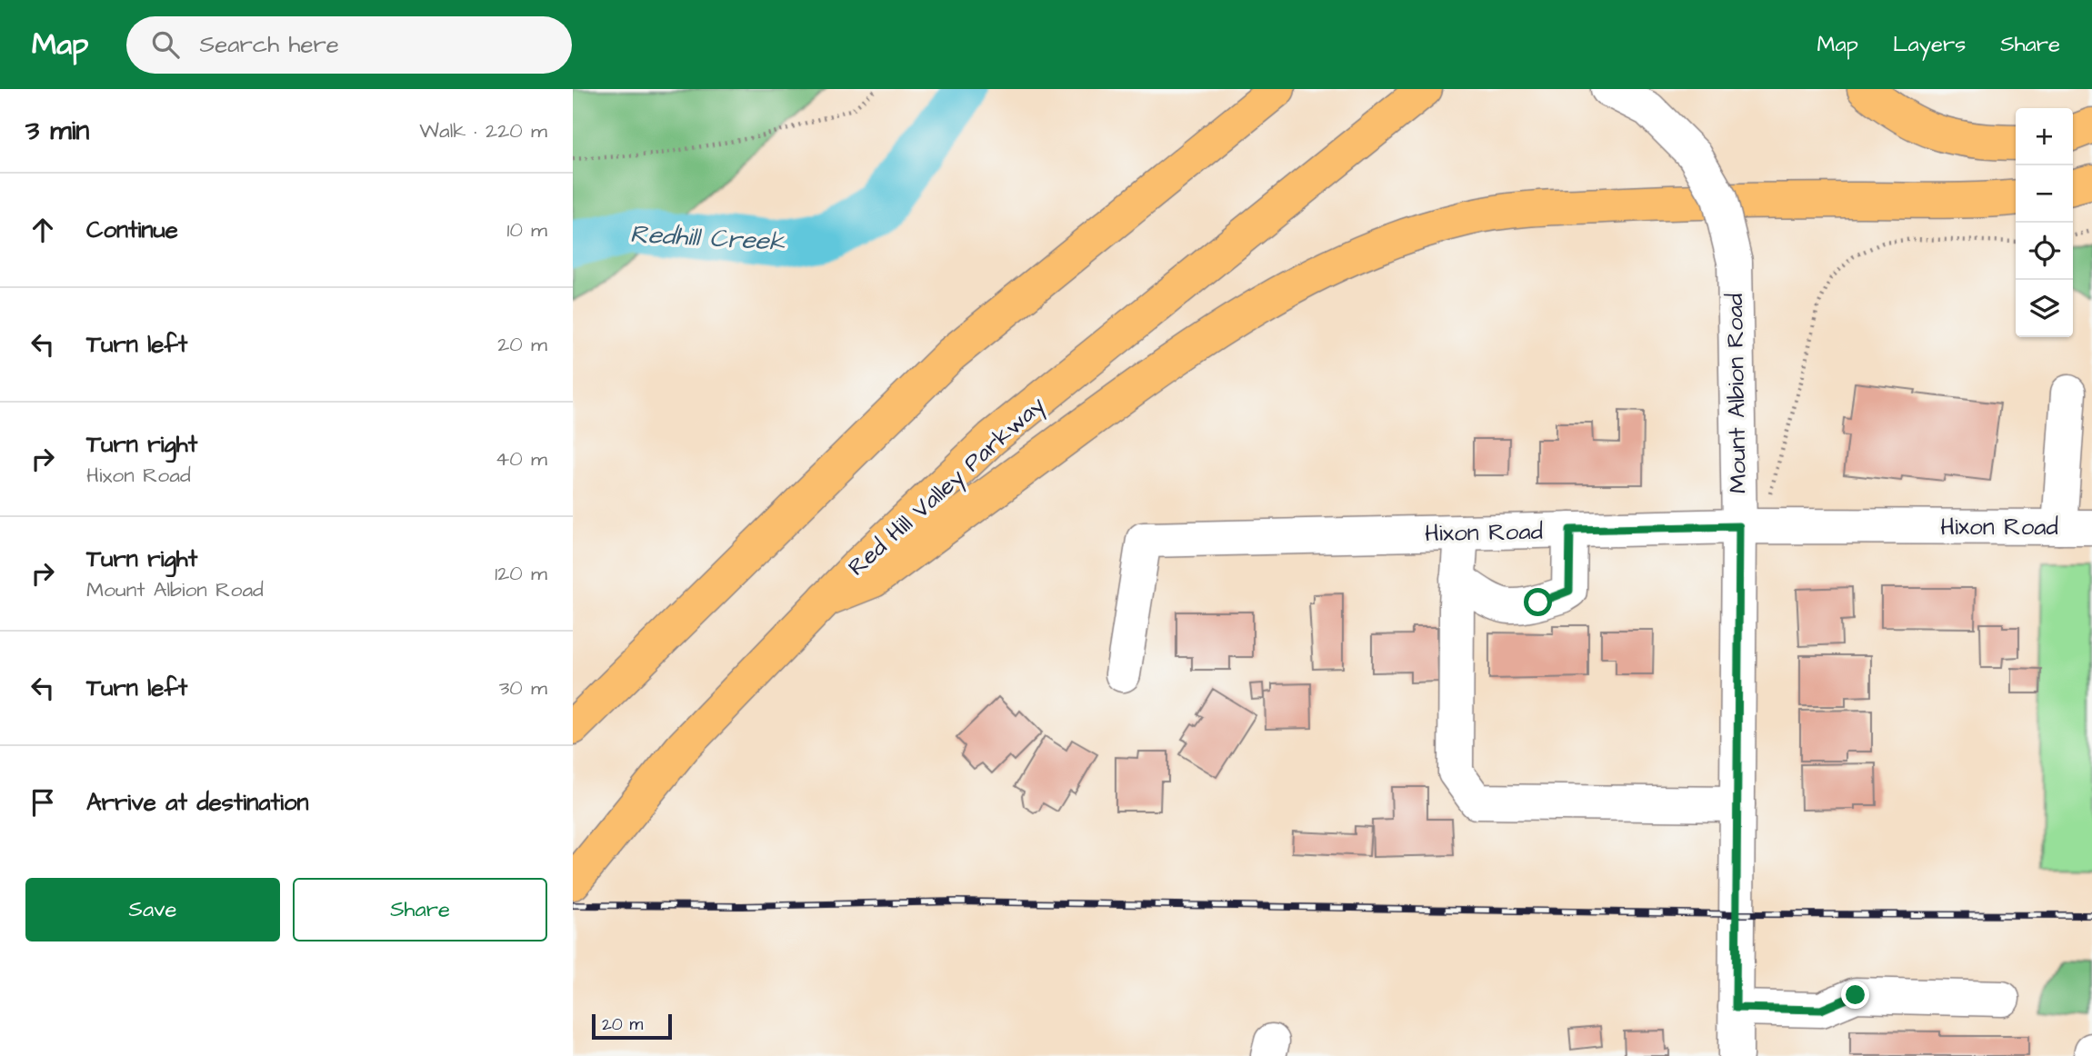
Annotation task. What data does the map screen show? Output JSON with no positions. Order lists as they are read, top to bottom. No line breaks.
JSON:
{"streets":{"highway":["Red Hill Valley Parkway"],"street":["Mount Albion Road","Hixon Road"]},"crossings":[["Mount Albion Road","Hixon Road"]],"water":["Redhill Creek"],"scale_bar":"20 m","page":{"header":"Map","search":"Search here","nav":["Map","Layers","Share"],"heading":["3 min","Walk · 220 m"],"map_buttons":["+","−"],"list":[["Continue","10 m"],["Turn left","20 m"],["Turn right","Hixon Road","40 m"],["Turn right","Mount Albion Road","120 m"],["Turn left","30 m"],"Arrive at destination"],"buttons":["Save","Share"],"scale":"20 m"}}
